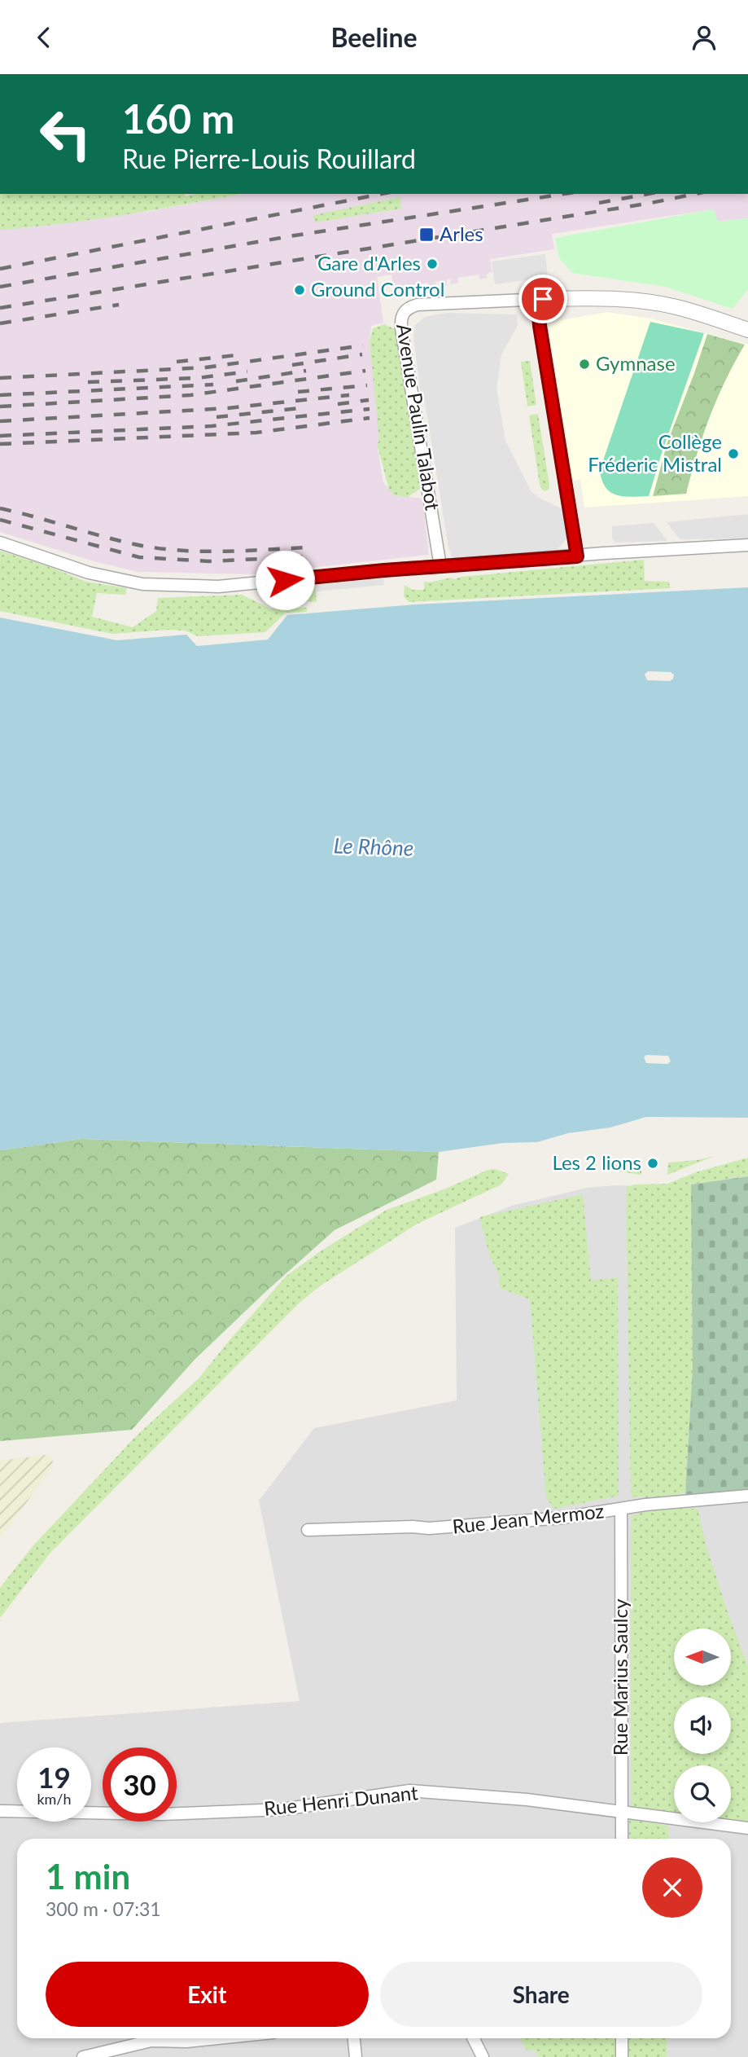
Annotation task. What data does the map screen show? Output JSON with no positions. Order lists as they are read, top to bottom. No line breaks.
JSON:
{"streets":{"street":["Avenue Paulin Talabot","Rue Jean Mermoz","Rue Marius Saulcy","Rue Henri Dunant"]},"crossings":[["Rue Jean Mermoz","Rue Marius Saulcy"],["Rue Marius Saulcy","Rue Henri Dunant"]],"water":["Le Rhône"],"places":{"transit":["Arles"],"other":["Gare d'Arles","Ground Control","Gymnase","Collège Fréderic Mistral","Les 2 lions"]},"north":"left","page":{"header":"Beeline","turn":["160 m","Rue Pierre-Louis Rouillard"],"speed":"19 km/h","limit":"30","heading":["1 min","300 m · 07:31"],"buttons":["Exit","Share"]}}
